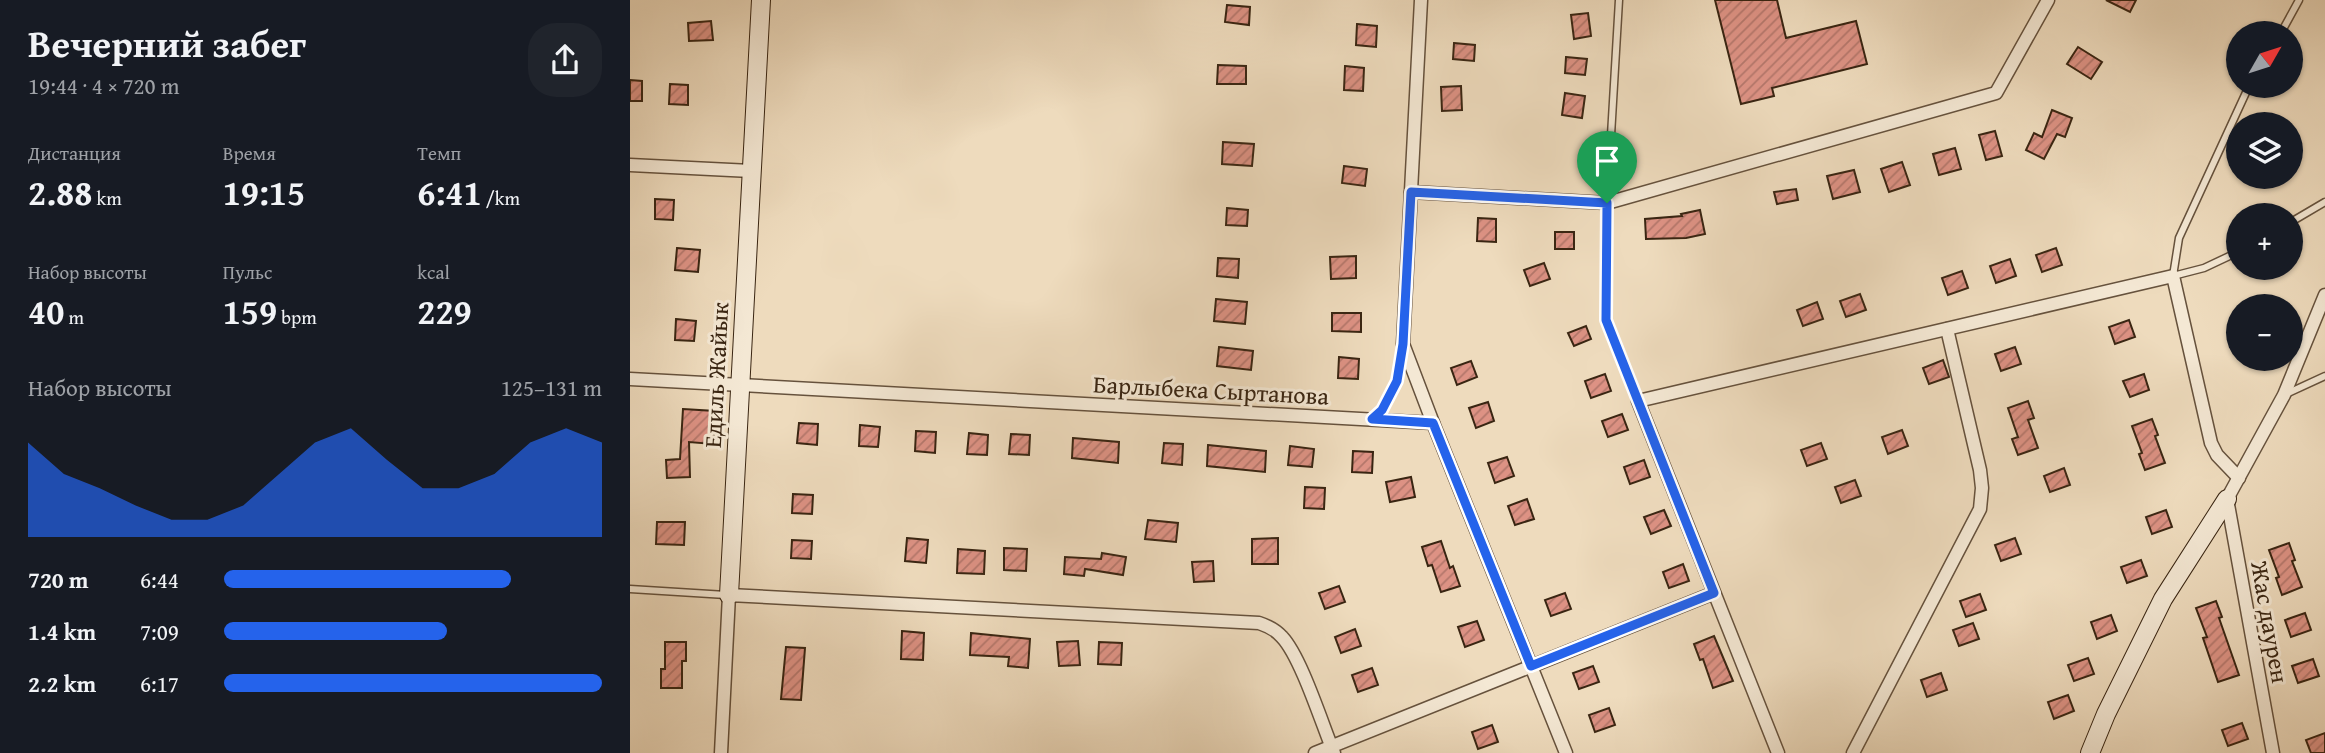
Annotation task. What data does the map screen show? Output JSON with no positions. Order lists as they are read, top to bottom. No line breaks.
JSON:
{"streets":{"street":["Едиль Жайык","Барлыбека Сыртанова","Жас даурен"]},"crossings":[["Едиль Жайык","Барлыбека Сыртанова"]],"north":"top right","page":{"heading":["Вечерний забег","19:44 · 4 × 720 m"],"map_buttons":["+","−"],"stats":[["Дистанция","2.88 km"],["Время","19:15"],["Темп","6:41 /km"],["Набор высоты","40 m"],["Пульс","159 bpm"],["kcal","229"]],"chart":["Набор высоты","125–131 m"],"list":[{"name":"720 m","note":"6:44"},{"name":"1.4 km","note":"7:09"},{"name":"2.2 km","note":"6:17"}]}}
